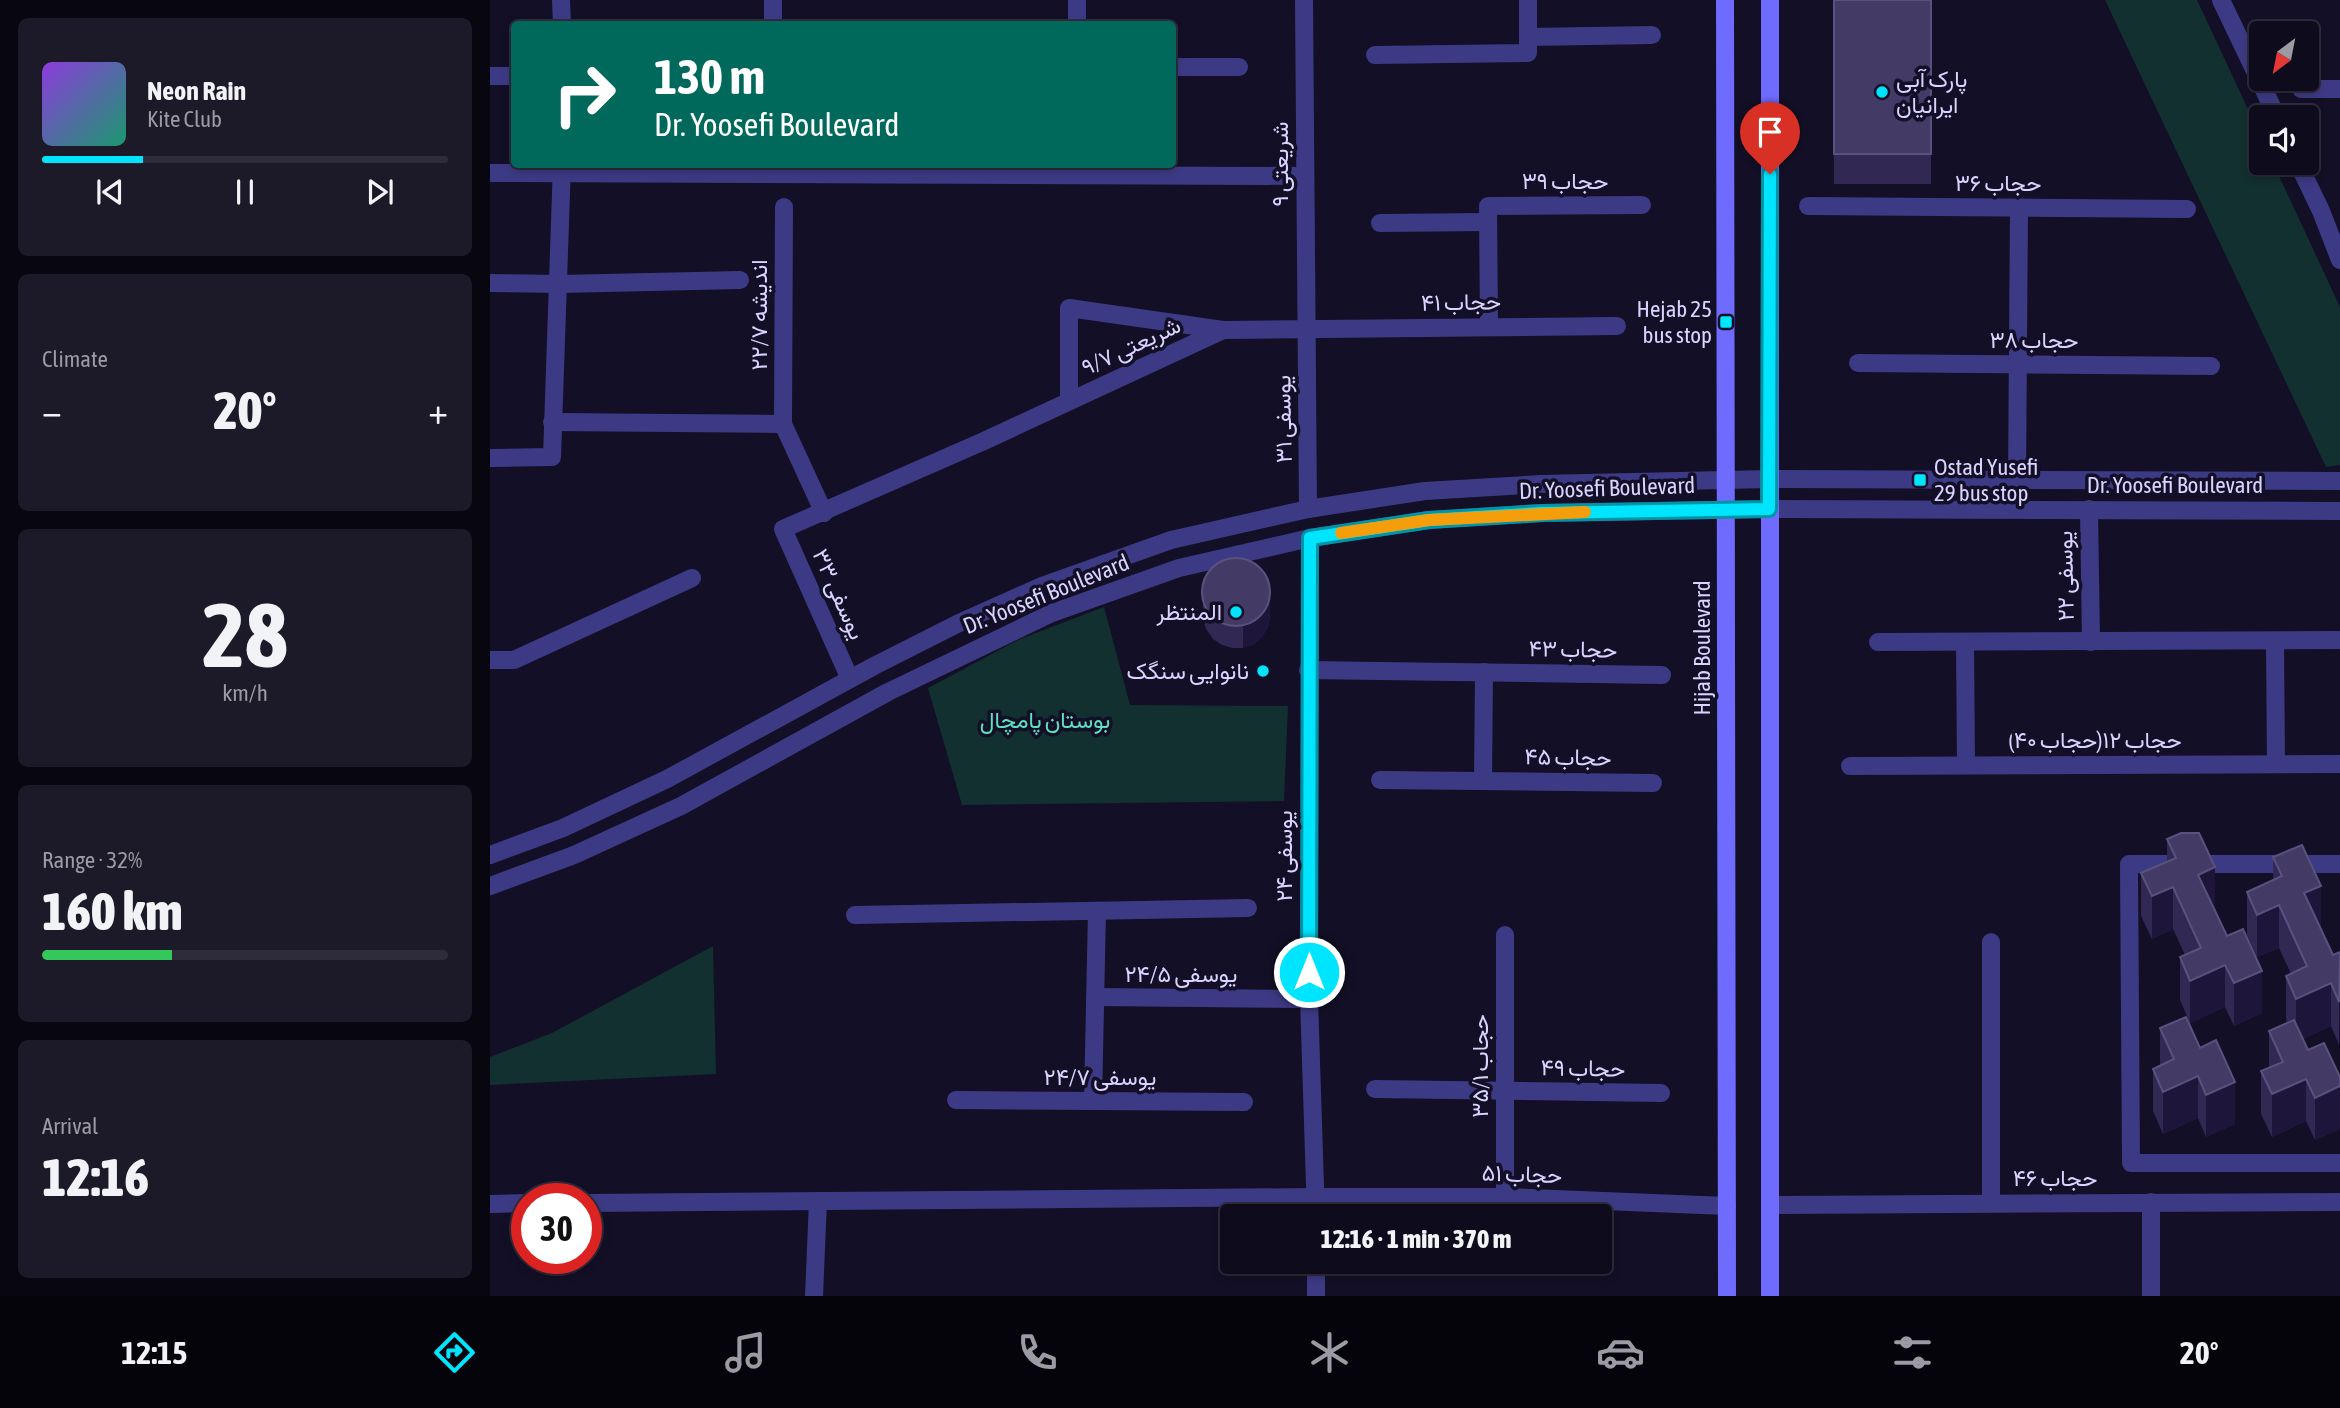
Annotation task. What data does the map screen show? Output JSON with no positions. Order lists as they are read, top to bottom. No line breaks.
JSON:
{"streets":{"main road":["Hijab Boulevard"],"street":["شریعتی ۹","حجاب ۳۹","حجاب ۳۶","حجاب ۴۱","اندیشه ۲۲/۷","حجاب ۳۸","شریعتی ۹/۷","یوسفی ۳۱","Dr. Yoosefi Boulevard","یوسفی ۲۲","یوسفی ۳۳","حجاب ۴۳","حجاب ۱۲(حجاب ۴۰)","حجاب ۴۵","یوسفی ۲۴","یوسفی ۲۴/۵","حجاب ۳۵/۱","حجاب ۴۹","یوسفی ۲۴/۷","حجاب ۵۱","حجاب ۴۶"]},"crossings":[["شریعتی ۹","حجاب ۴۱"],["شریعتی ۹","شریعتی ۹/۷"],["شریعتی ۹","یوسفی ۳۱"],["حجاب ۴۱","شریعتی ۹/۷"],["حجاب ۴۱","یوسفی ۳۱"],["شریعتی ۹/۷","یوسفی ۳۱"],["شریعتی ۹/۷","یوسفی ۳۳"],["یوسفی ۳۱","Dr. Yoosefi Boulevard"],["یوسفی ۳۱","یوسفی ۲۴"],["Dr. Yoosefi Boulevard","یوسفی ۲۲"],["Dr. Yoosefi Boulevard","یوسفی ۳۳"],["Dr. Yoosefi Boulevard","Hijab Boulevard"],["Dr. Yoosefi Boulevard","یوسفی ۲۴"],["Hijab Boulevard","حجاب ۵۱"],["حجاب ۴۳","یوسفی ۲۴"],["یوسفی ۲۴","یوسفی ۲۴/۵"],["یوسفی ۲۴","حجاب ۵۱"],["حجاب ۳۵/۱","حجاب ۴۹"],["حجاب ۳۵/۱","حجاب ۵۱"]],"parks":["بوستان پامچال"],"places":{"other":["پارک آبی ایرانیان","المنتظر","نانوایی سنگک"],"transit":["Hejab 25 bus stop","Ostad Yusefi 29 bus stop"]},"north":"bottom left","page":{"turn":["130 m","Dr. Yoosefi Boulevard"],"song":["Neon Rain","Kite Club"],"tile":["Climate",["28","km/h"],["Range · 32%","160 km"],["Arrival","12:16"]],"heat":["−","20°","+"],"limit":"30","trip":"12:16 · 1 min · 370 m","tabs":["12:15","20°"]}}
